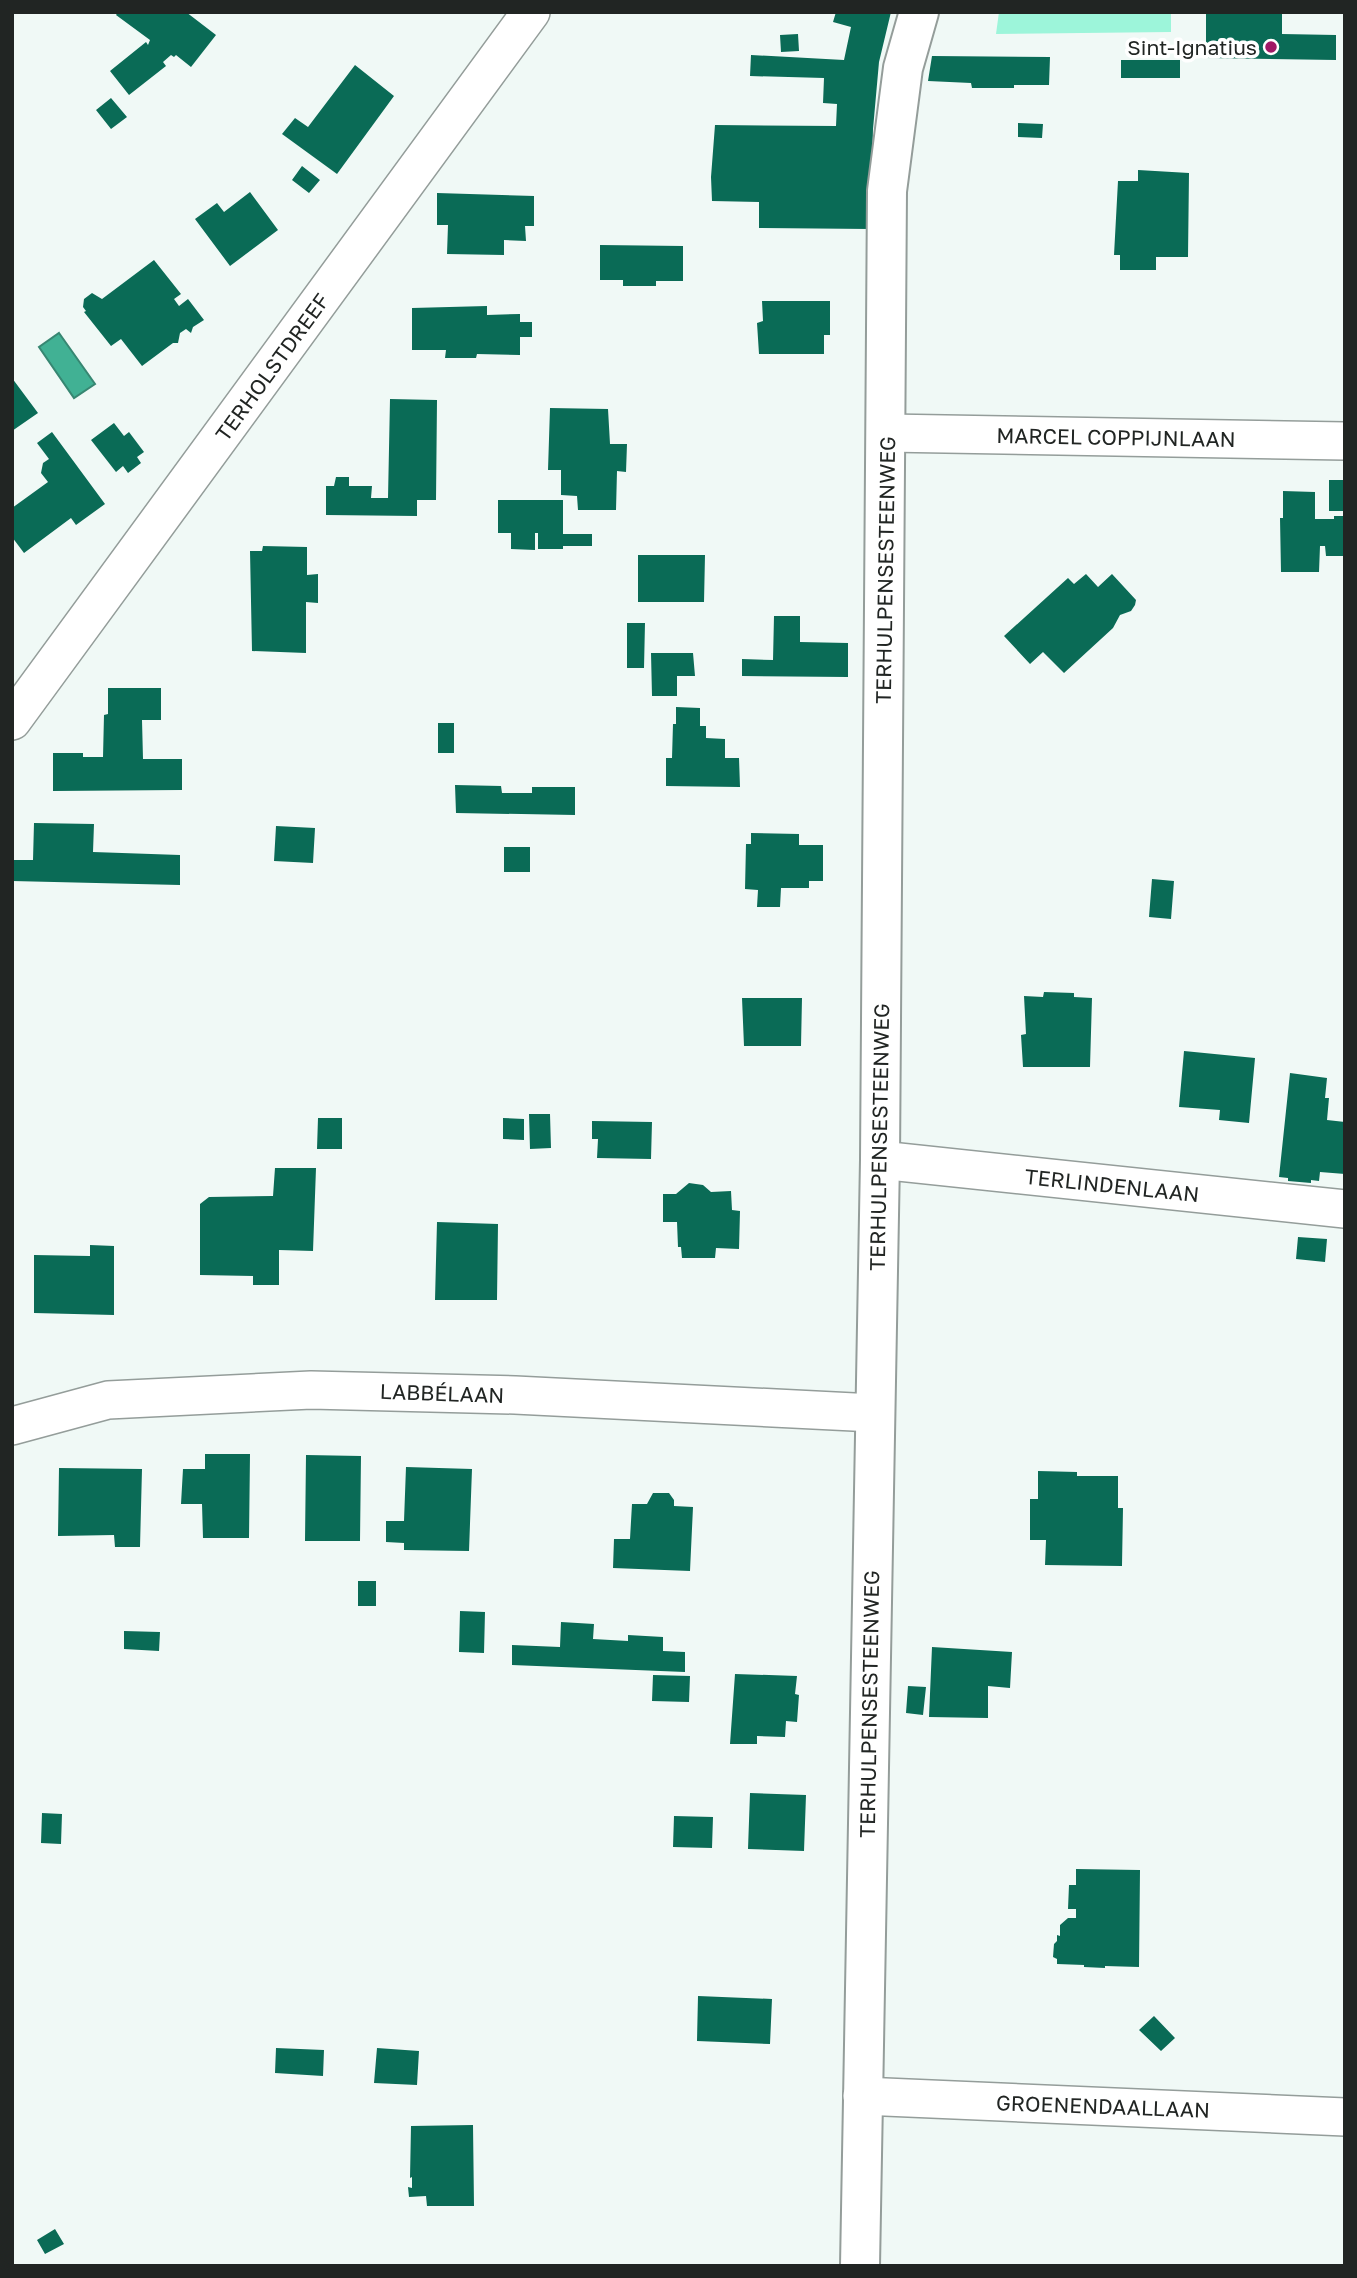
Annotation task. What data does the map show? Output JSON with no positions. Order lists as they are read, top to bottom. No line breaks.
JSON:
{"streets":{"main road":["TERHULPENSESTEENWEG"],"street":["TERHOLSTDREEF","MARCEL COPPIJNLAAN","TERLINDENLAAN","LABBÉLAAN","GROENENDAALLAAN"]},"crossings":[["MARCEL COPPIJNLAAN","TERHULPENSESTEENWEG"],["TERHULPENSESTEENWEG","TERLINDENLAAN"],["TERHULPENSESTEENWEG","LABBÉLAAN"],["TERHULPENSESTEENWEG","GROENENDAALLAAN"]],"places":["Sint-Ignatius"]}
